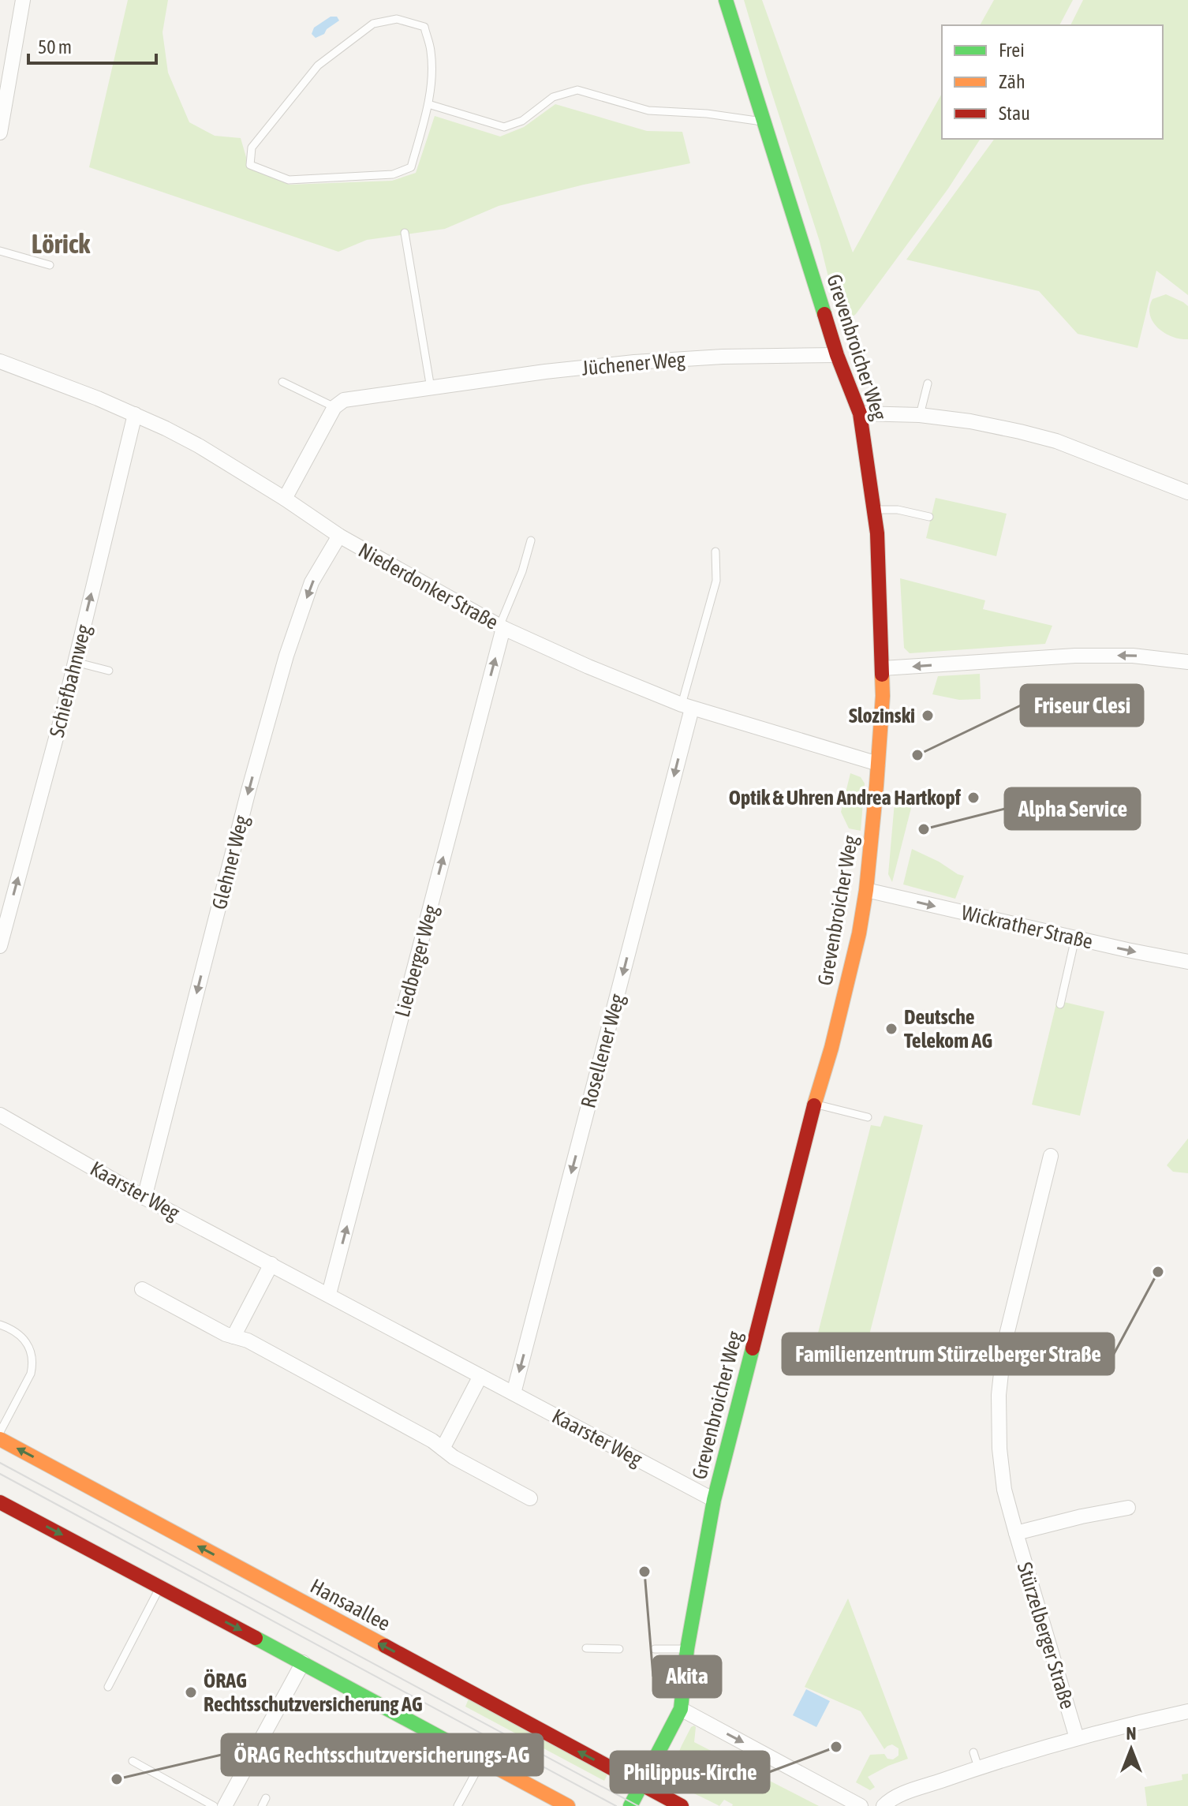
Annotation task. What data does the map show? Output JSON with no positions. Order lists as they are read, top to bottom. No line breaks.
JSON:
{"streets":{"street":["Grevenbroicher Weg","Jüchener Weg","Niederdonker Straße","Schiefbahnweg","Glehner Weg","Wickrather Straße","Liedberger Weg","Rosellener Weg","Kaarster Weg","Hansaallee","Stürzelberger Straße"]},"crossings":[["Grevenbroicher Weg","Jüchener Weg"],["Grevenbroicher Weg","Niederdonker Straße"],["Grevenbroicher Weg","Wickrather Straße"],["Grevenbroicher Weg","Kaarster Weg"],["Grevenbroicher Weg","Hansaallee"],["Niederdonker Straße","Schiefbahnweg"],["Niederdonker Straße","Glehner Weg"],["Niederdonker Straße","Liedberger Weg"],["Niederdonker Straße","Rosellener Weg"],["Glehner Weg","Kaarster Weg"],["Liedberger Weg","Kaarster Weg"],["Rosellener Weg","Kaarster Weg"]],"one_way":["Schiefbahnweg","Glehner Weg","Wickrather Straße","Liedberger Weg","Rosellener Weg"],"districts":["Lörick"],"places":["Slozinski","Friseur Clesi","Optik & Uhren Andrea Hartkopf","Alpha Service","Deutsche Telekom AG","Familienzentrum Stürzelberger Straße","Akita","ÖRAG Rechtsschutzversicherung AG","Philippus-Kirche","ÖRAG Rechtsschutzversicherungs-AG"],"legend":["Frei","Zäh","Stau"],"scale_bar":"50 m","north":"top"}
